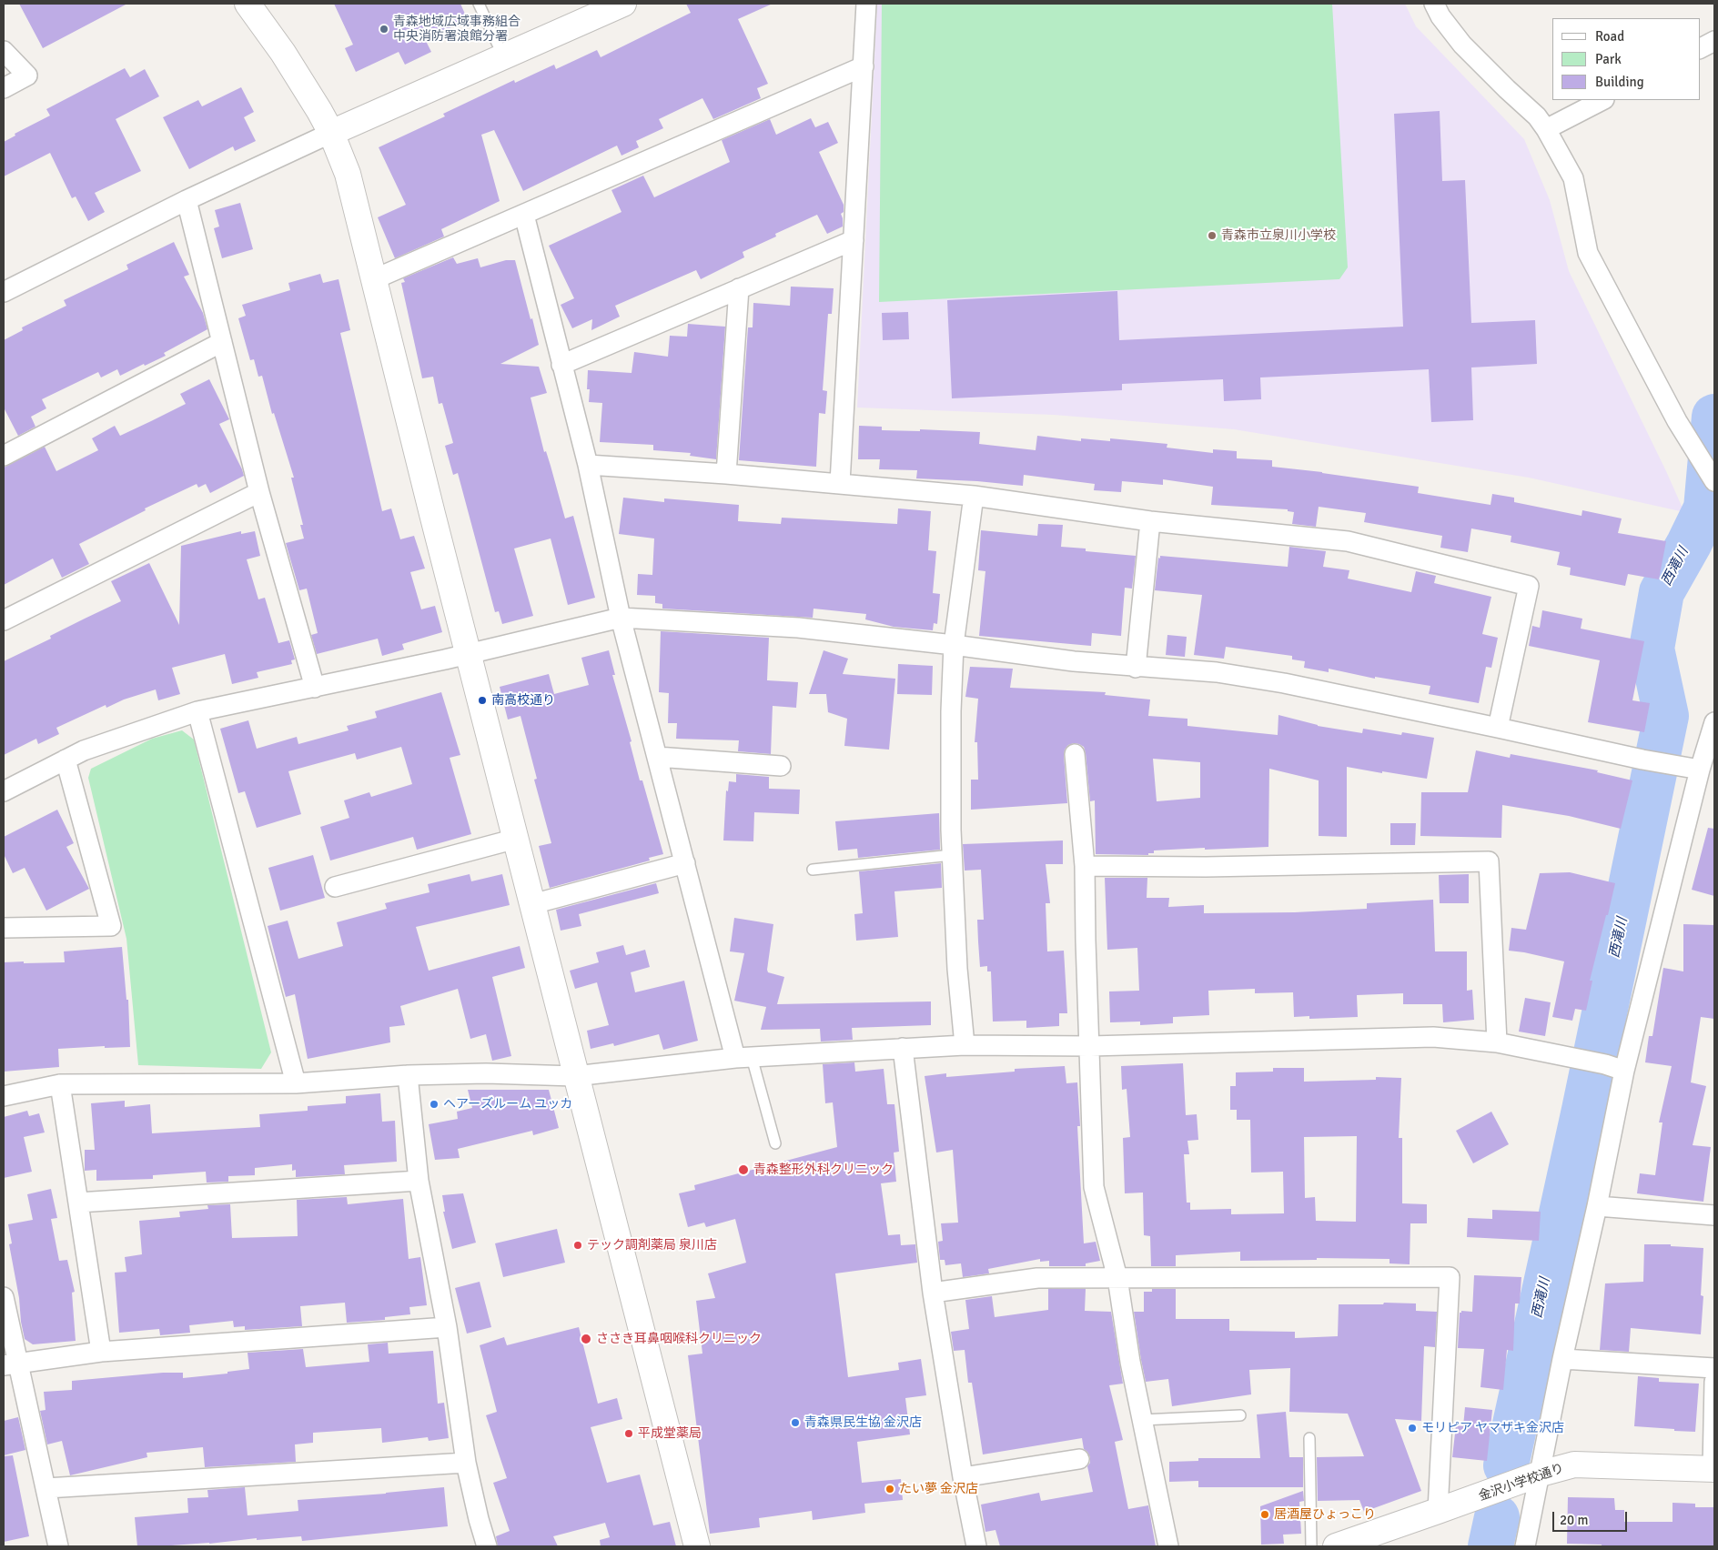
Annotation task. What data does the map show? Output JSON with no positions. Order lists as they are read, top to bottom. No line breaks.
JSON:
{"streets":{"street":["金沢小学校通り"]},"water":["西滝川"],"places":["青森地域広域事務組合 中央消防署浪館分署","青森市立泉川小学校","南高校通り","ヘアーズルーム ユッカ","青森整形外科クリニック","テック調剤薬局 泉川店","ささき耳鼻咽喉科クリニック","青森県民生協 金沢店","モリピア ヤマザキ金沢店","平成堂薬局","たい夢 金沢店","居酒屋ひょっこり"],"legend":["Road","Park","Building"],"scale_bar":"20 m"}
